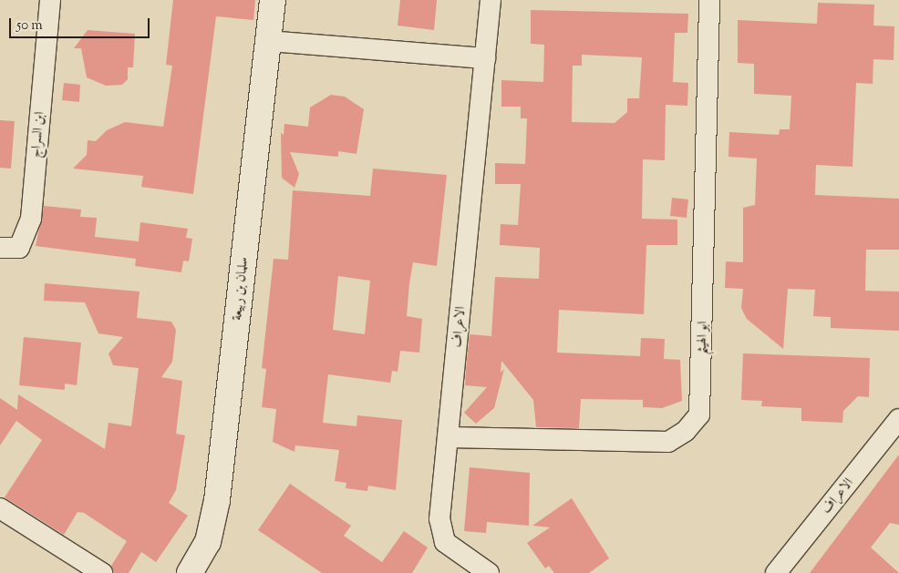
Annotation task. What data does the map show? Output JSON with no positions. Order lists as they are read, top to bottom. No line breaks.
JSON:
{"streets":{"street":["ابن السراج","سلمان بن ربيعة","الاعراف","ابو الهيثم"]},"crossings":[["الاعراف","ابو الهيثم"]],"scale_bar":"50 m"}
